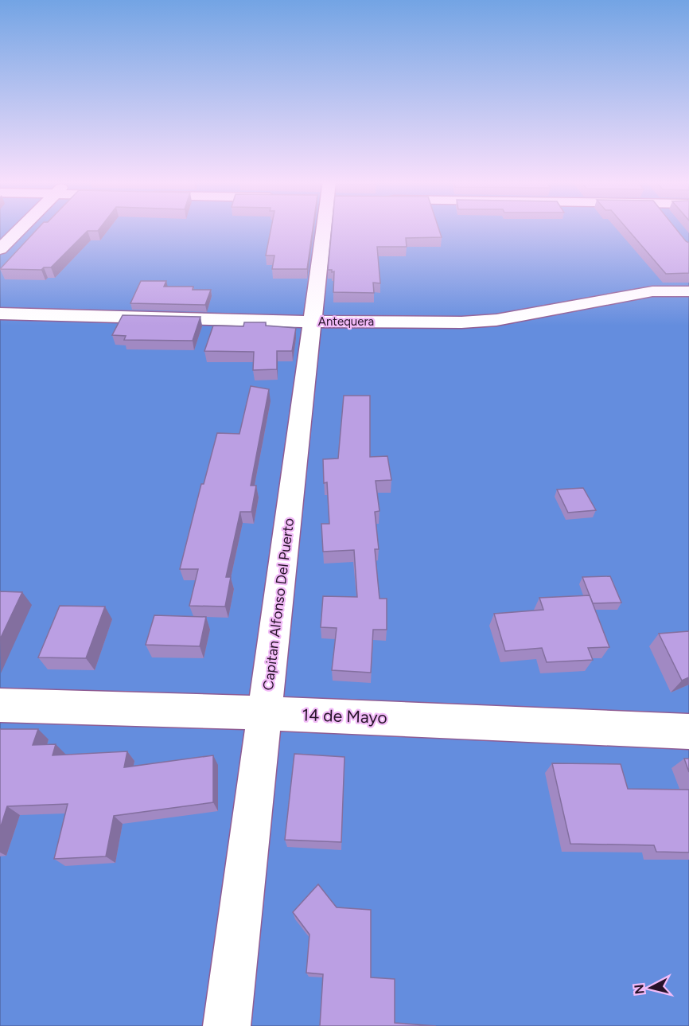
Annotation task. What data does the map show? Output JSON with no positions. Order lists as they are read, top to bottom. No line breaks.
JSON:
{"streets":{"street":["Antequera","Capitan Alfonso Del Puerto","14 de Mayo"]},"crossings":[["Antequera","Capitan Alfonso Del Puerto"],["Capitan Alfonso Del Puerto","14 de Mayo"]],"north":"left"}
